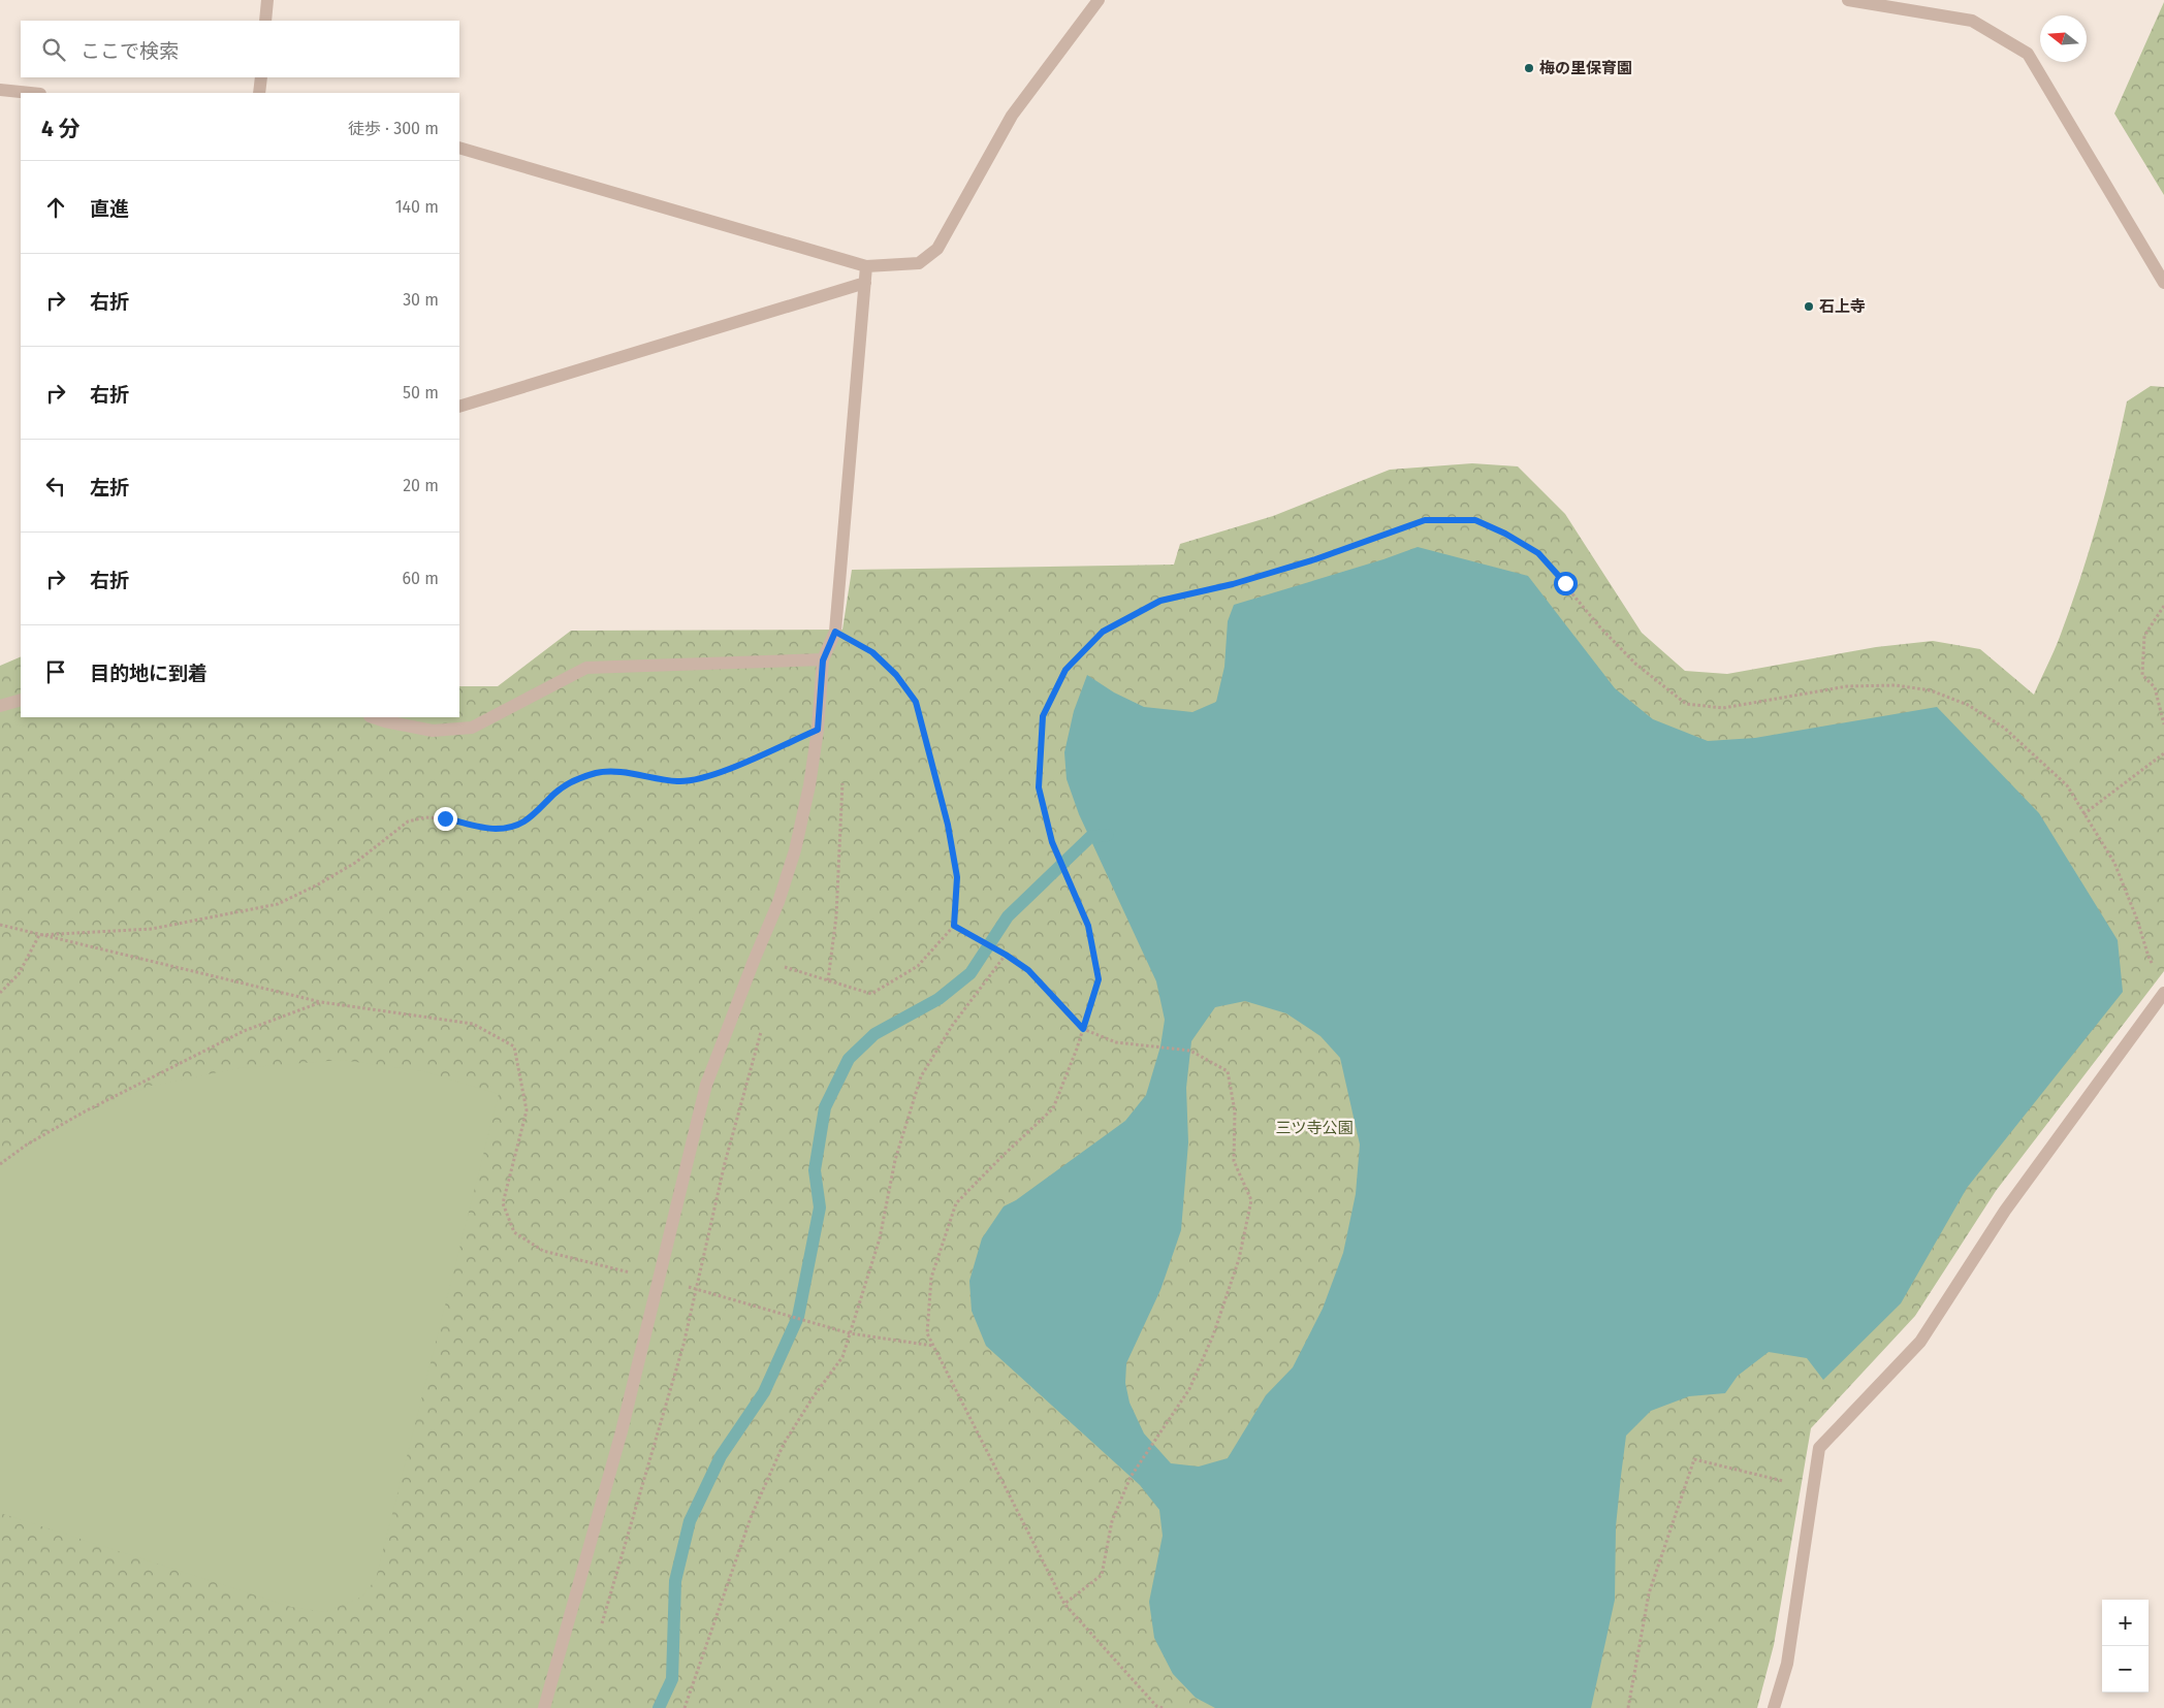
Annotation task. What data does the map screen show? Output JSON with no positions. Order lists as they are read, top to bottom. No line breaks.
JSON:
{"parks":["三ツ寺公園"],"places":["梅の里保育園","石上寺"],"north":"left","page":{"search":"ここで検索","heading":["4 分","徒歩 · 300 m"],"list":[["直進","140 m"],["右折","30 m"],["右折","50 m"],["左折","20 m"],["右折","60 m"],"目的地に到着"],"map_buttons":["+","−"]}}
